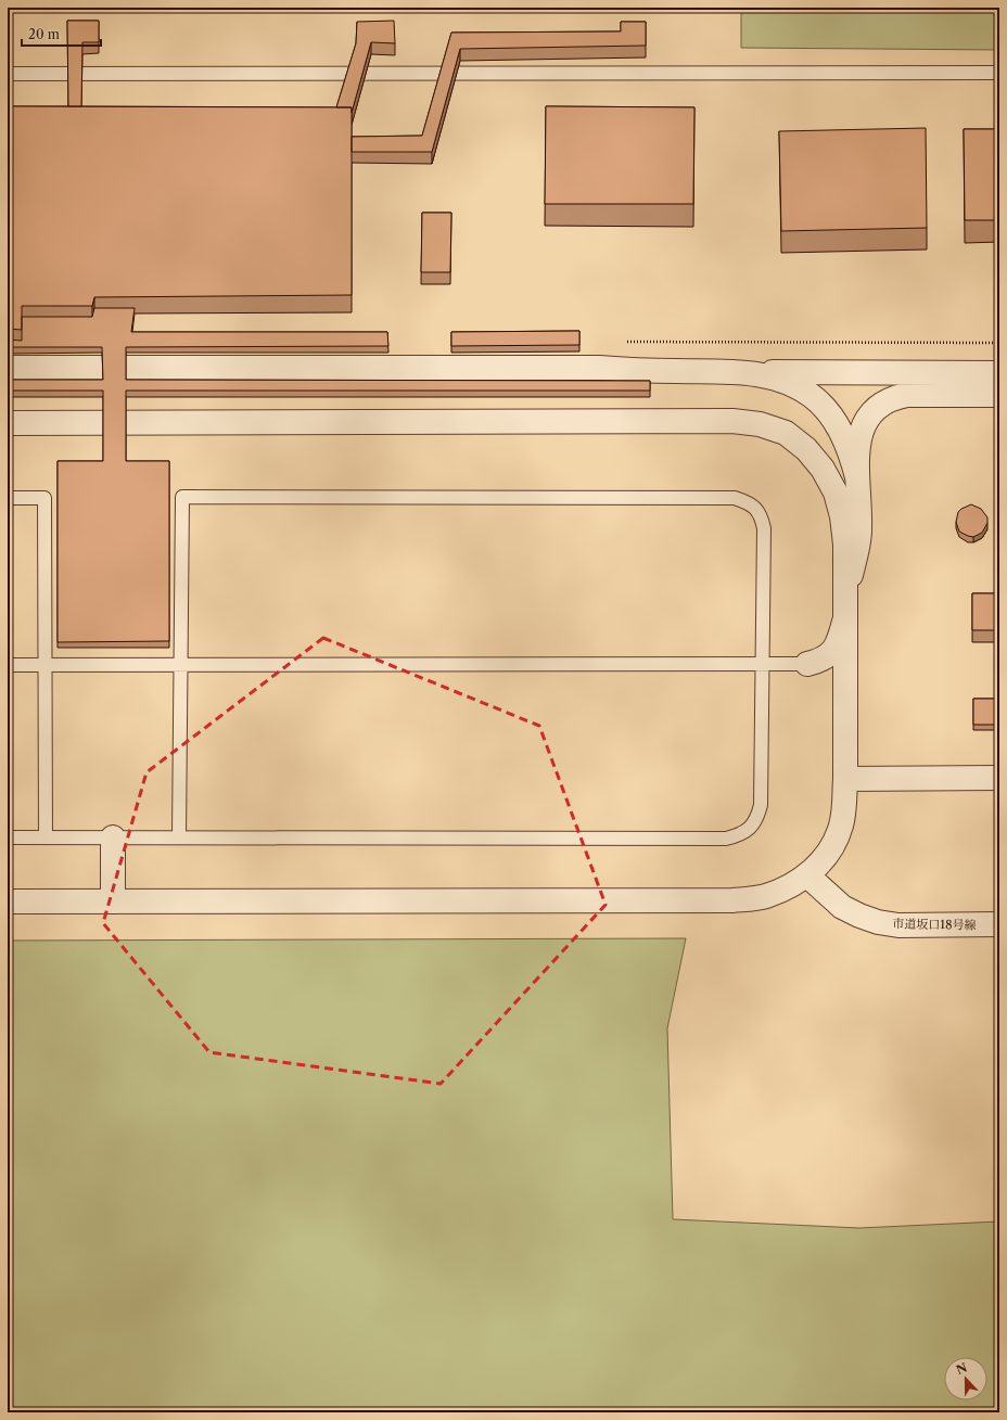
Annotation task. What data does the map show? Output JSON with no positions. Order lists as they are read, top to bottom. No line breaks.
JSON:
{"streets":{"street":["市道坂口18号線"]},"scale_bar":"20 m","north":"top"}
